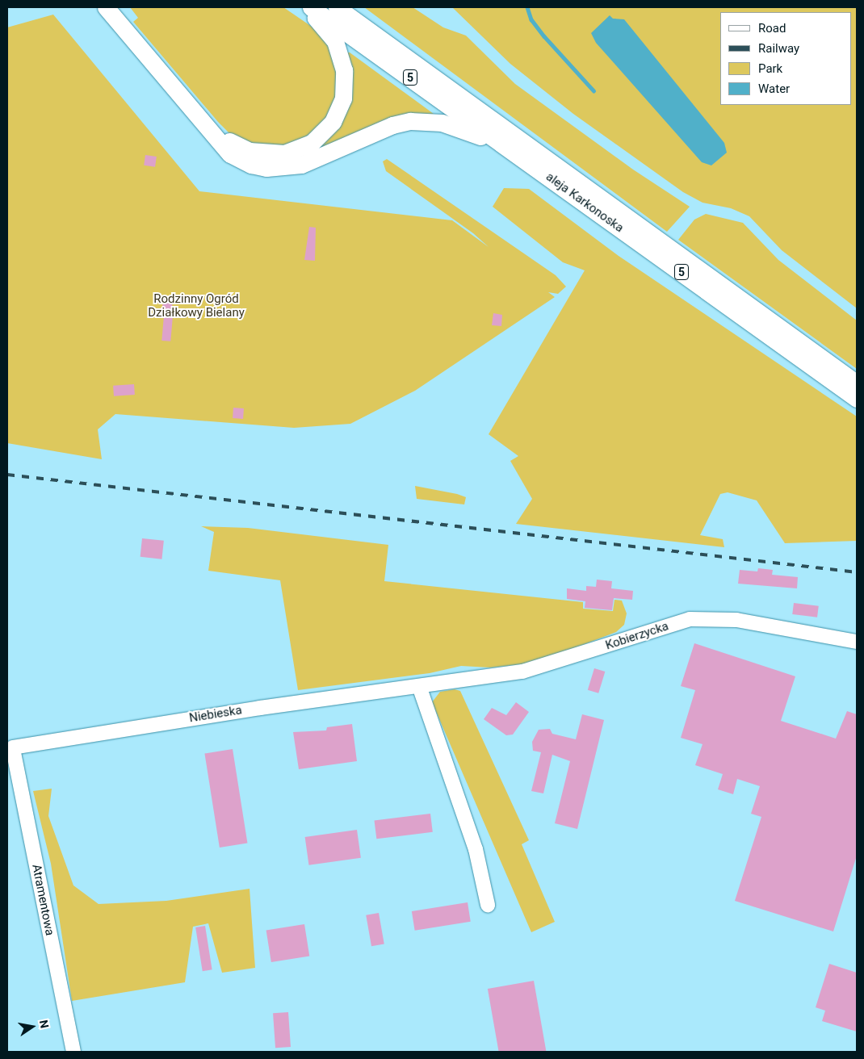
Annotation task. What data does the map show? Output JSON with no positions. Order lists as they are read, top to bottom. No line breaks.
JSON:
{"streets":{"main road":["5","aleja Karkonoska"],"street":["Kobierzycka","Niebieska","Atramentowa"]},"crossings":[["Kobierzycka","Niebieska"],["Niebieska","Atramentowa"]],"parks":["Rodzinny Ogród Działkowy Bielany"],"legend":["Road","Railway","Park","Water"],"north":"right"}
